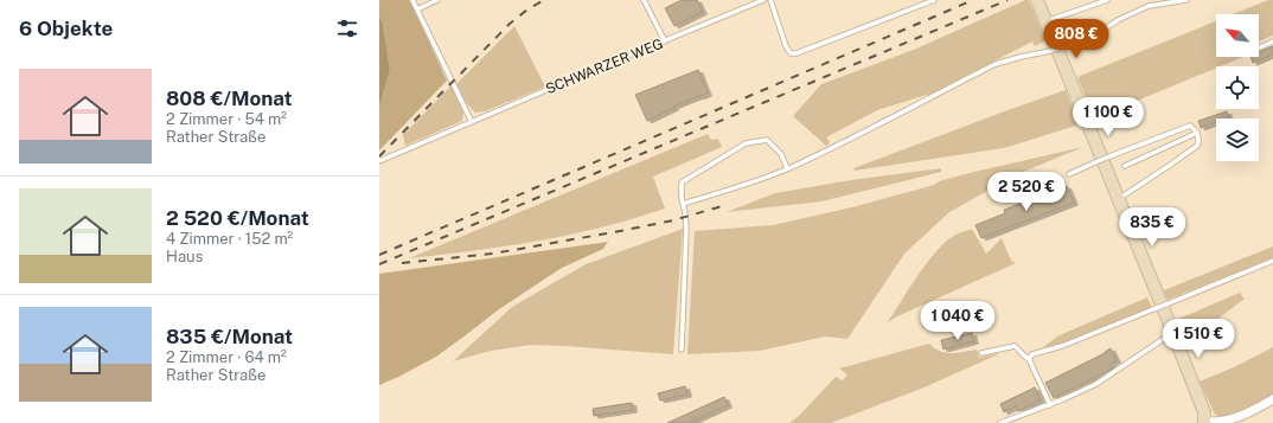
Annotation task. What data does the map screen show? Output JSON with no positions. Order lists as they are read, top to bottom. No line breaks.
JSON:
{"streets":{"lane":["SCHWARZER WEG"]},"north":"top left","page":{"heading":"6 Objekte","price":["808 €","1 100 €","2 520 €","835 €","1 040 €","1 510 €"],"list":[{"name":"808 €/Monat","note":"2 Zimmer · 54 m² · Rather Straße"},{"name":"2 520 €/Monat","note":"4 Zimmer · 152 m² · Haus"},{"name":"835 €/Monat","note":"2 Zimmer · 64 m² · Rather Straße"}]}}
